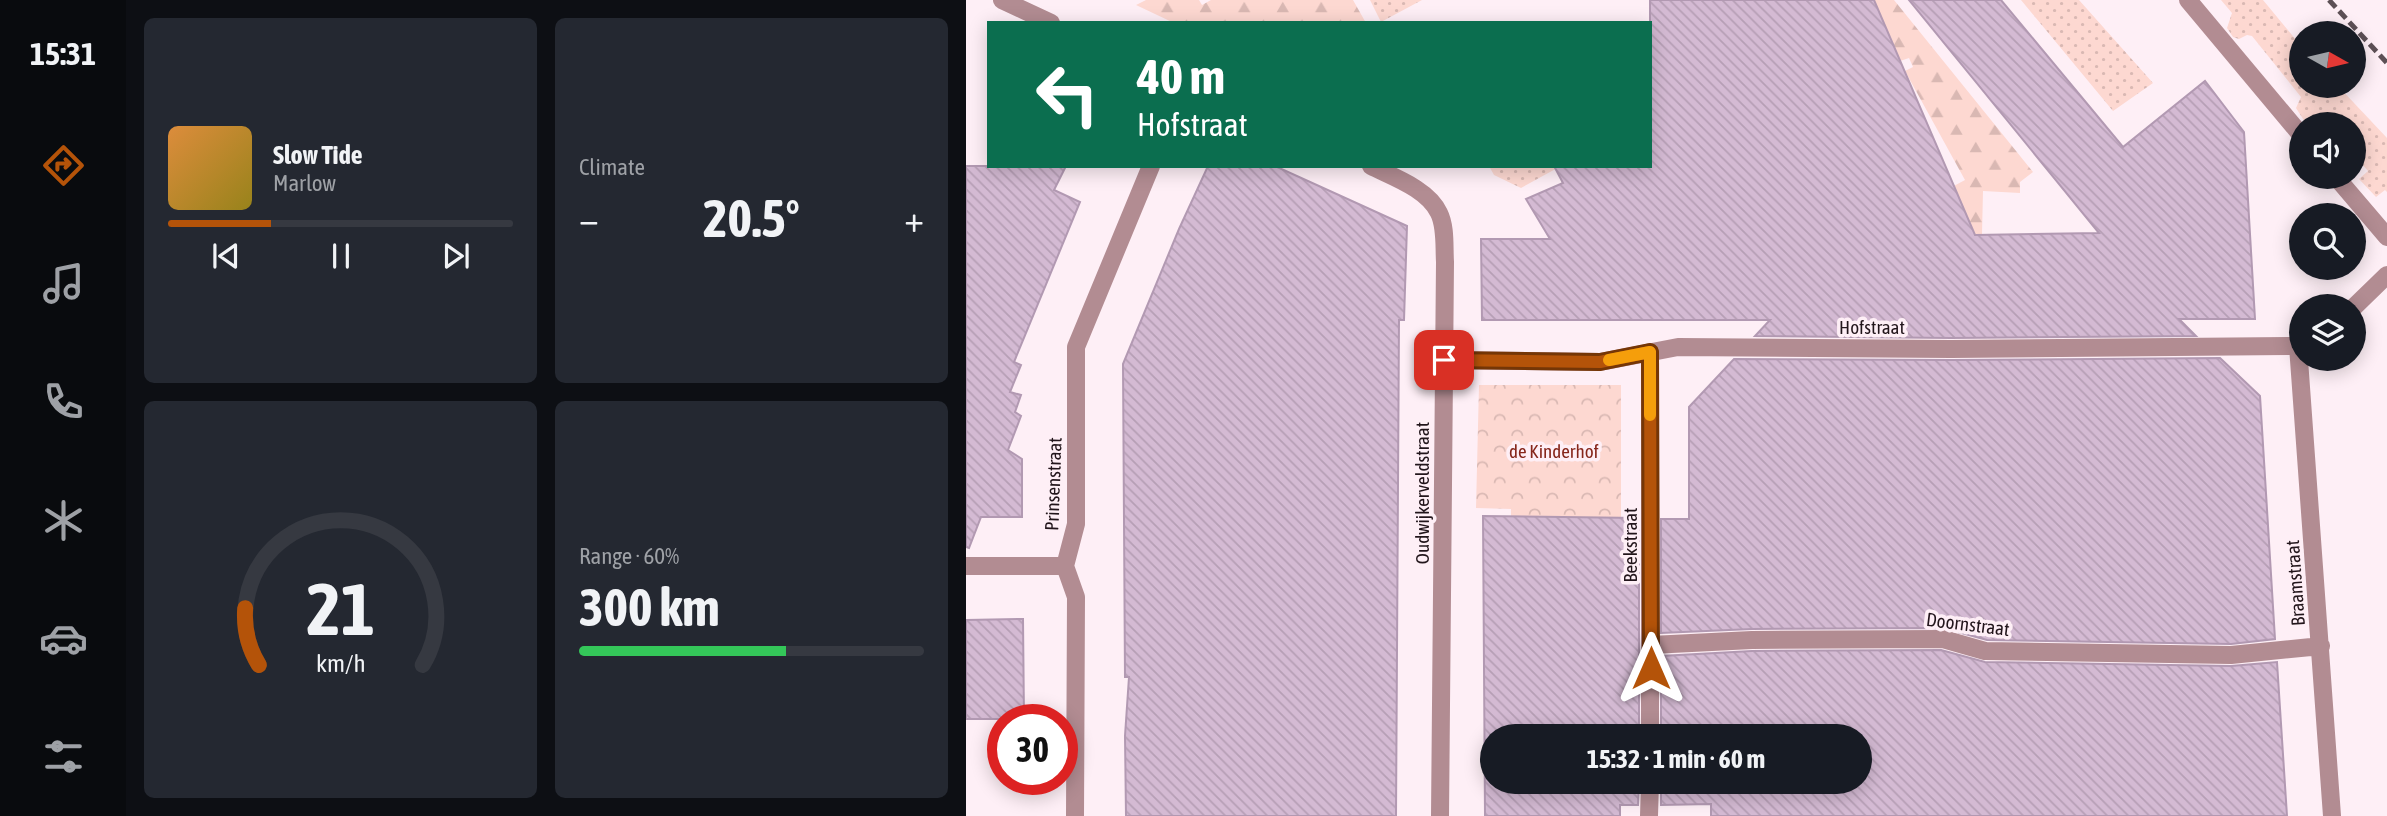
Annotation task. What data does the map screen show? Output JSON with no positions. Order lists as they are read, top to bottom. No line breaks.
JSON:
{"streets":{"street":["Hofstraat","Prinsenstraat","Oudwijkerveldstraat","Beekstraat","Braamstraat","Doornstraat"]},"crossings":[["Hofstraat","Oudwijkerveldstraat"],["Hofstraat","Beekstraat"],["Beekstraat","Doornstraat"],["Braamstraat","Doornstraat"]],"parks":["de Kinderhof"],"north":"right","page":{"tabs":"15:31","tile":["Climate",["Range · 60%","300 km"]],"turn":["40 m","Hofstraat"],"song":["Slow Tide","Marlow"],"heat":["−","20.5°","+"],"limit":"30","trip":"15:32 · 1 min · 60 m","gauge":["21","km/h"]}}
